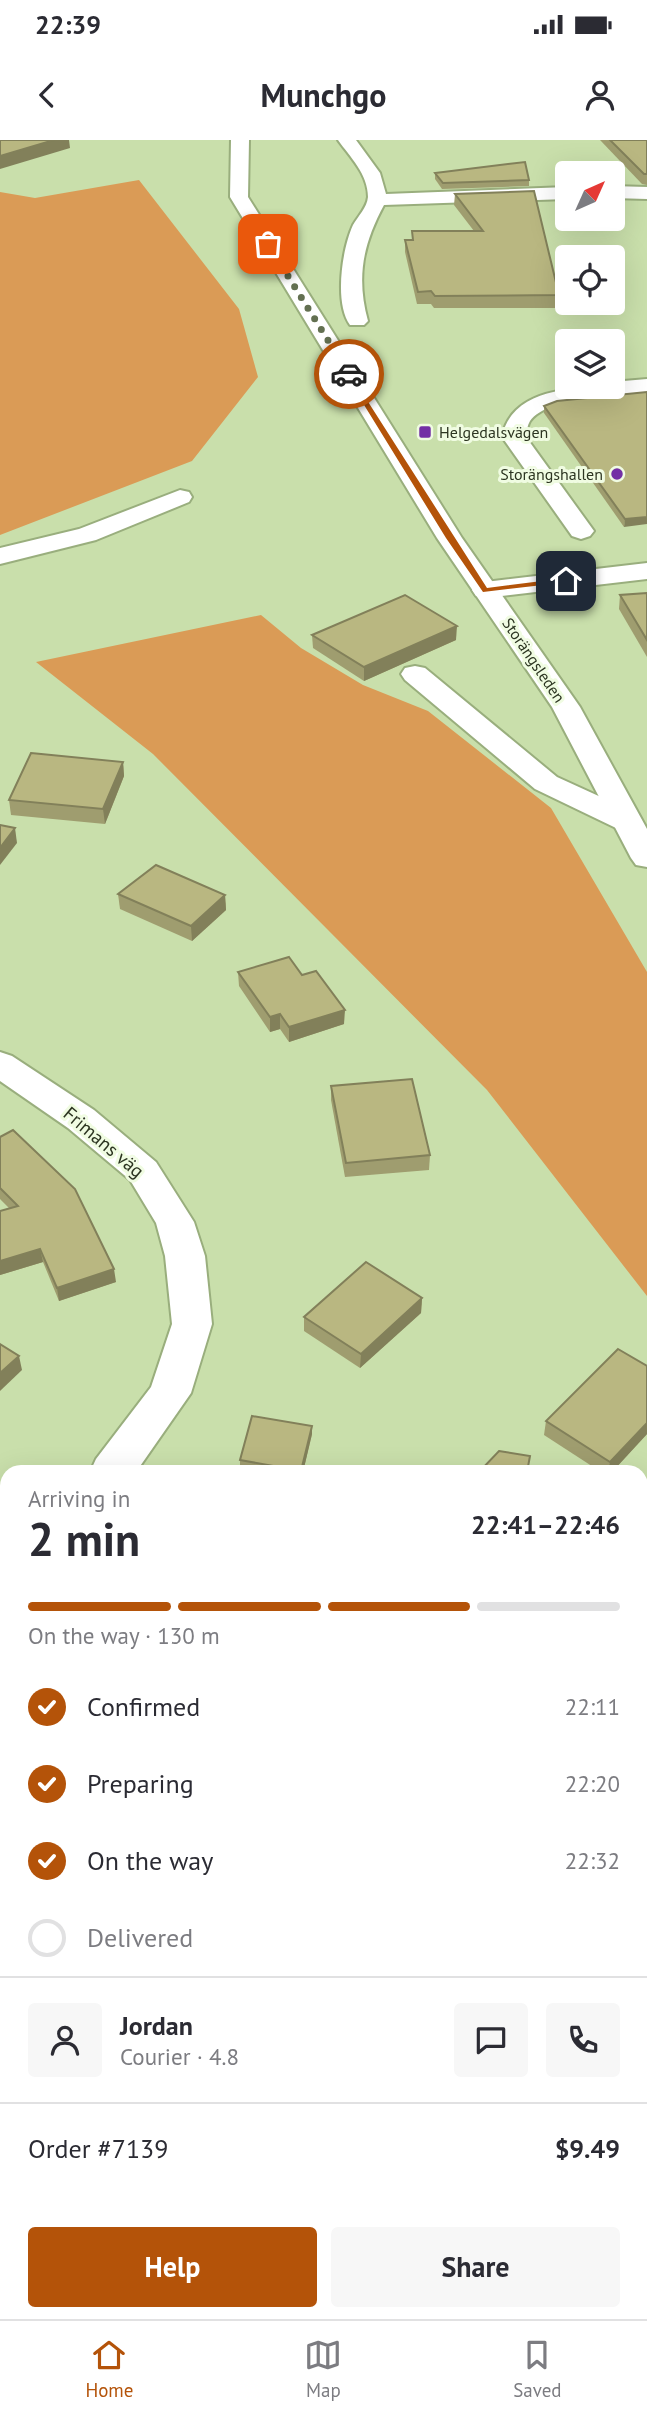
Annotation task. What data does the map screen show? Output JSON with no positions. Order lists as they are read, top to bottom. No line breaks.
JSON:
{"streets":{"street":["Storängsleden","Frimans väg"]},"places":{"transit":["Helgedalsvägen"],"other":["Storängshallen"]},"north":"top right","page":{"status":"22:39","header":"Munchgo","heading":["2 min","Arriving in","22:41–22:46"],"panel":["Jordan","Courier · 4.8","Order #7139","$9.49"],"bar":"On the way · 130 m","list":[["Confirmed","22:11"],["Preparing","22:20"],["On the way","22:32"],"Delivered"],"buttons":["Help","Share"],"tabs":["Home","Map","Saved"]}}
